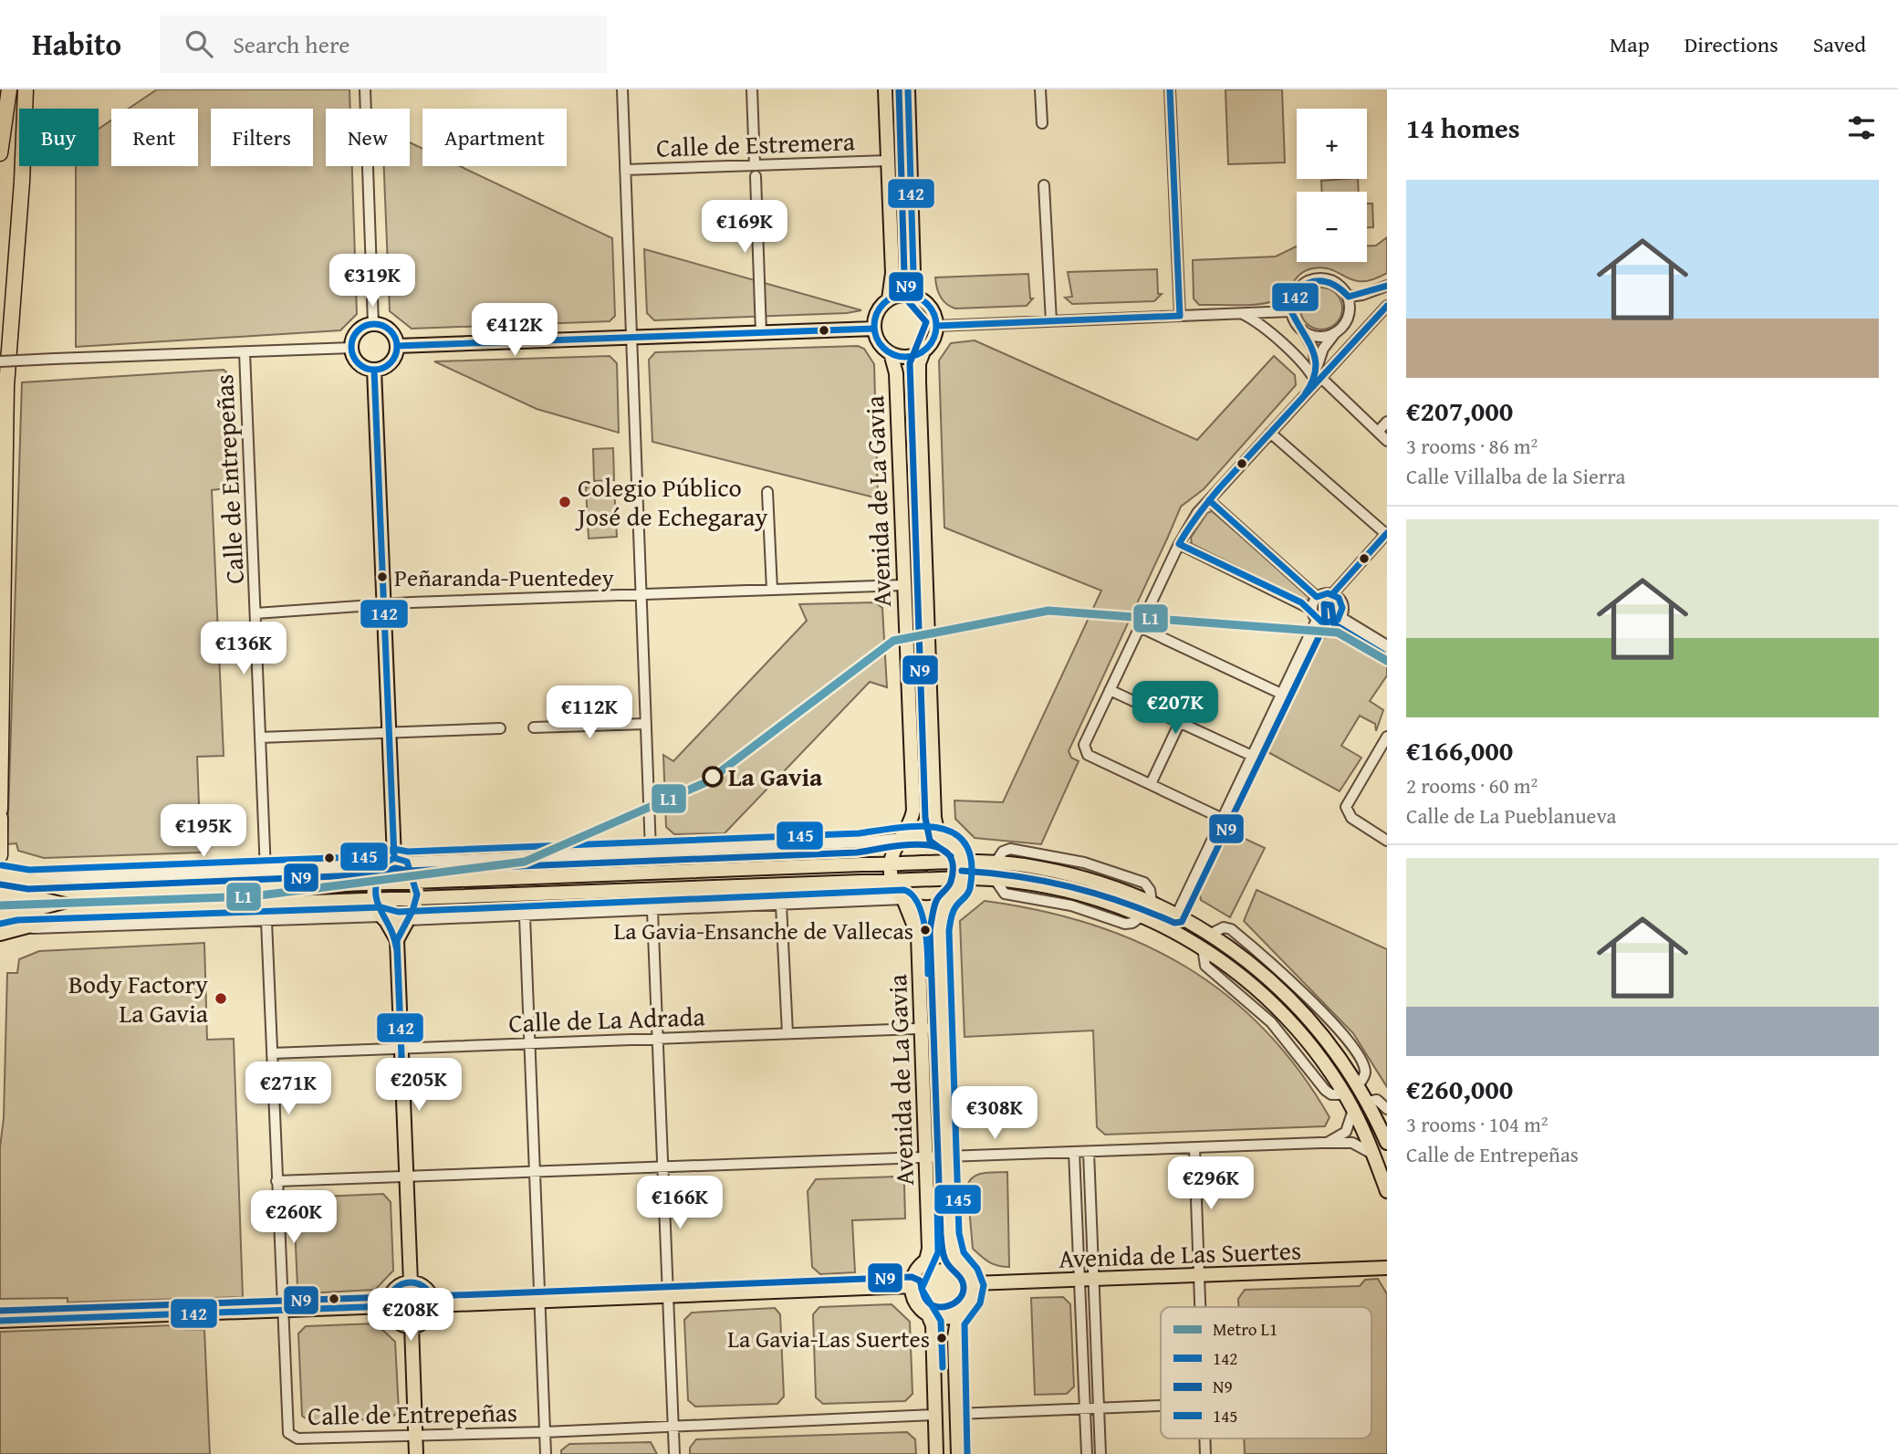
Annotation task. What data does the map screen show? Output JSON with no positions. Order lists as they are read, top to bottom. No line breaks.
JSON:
{"streets":{"main road":["Avenida de La Gavia","Avenida de Las Suertes"],"street":["Calle de Estremera","Calle de Entrepeñas","Calle de La Adrada"]},"crossings":[["Calle de Entrepeñas","Calle de La Adrada"],["Avenida de La Gavia","Calle de La Adrada"],["Avenida de La Gavia","Avenida de Las Suertes"]],"places":["Colegio Público José de Echegaray","Peñaranda-Puentedey","La Gavia","La Gavia-Ensanche de Vallecas","Body Factory La Gavia","La Gavia-Las Suertes"],"lines":["transit line 142","transit line N9","metro line L1","transit line 145"],"legend":["Metro L1","142","N9","145"],"page":{"header":"Habito","search":"Search here","nav":["Map","Directions","Saved"],"heading":"14 homes","map_buttons":["+","−"],"chip":["Buy","Rent","Filters","New","Apartment"],"list":[{"name":"€207,000","note":"3 rooms · 86 m² · Calle Villalba de la Sierra"},{"name":"€166,000","note":"2 rooms · 60 m² · Calle de La Pueblanueva"},{"name":"€260,000","note":"3 rooms · 104 m² · Calle de Entrepeñas"}],"price":["€169K","€319K","€412K","€136K","€207K","€112K","€195K","€205K","€271K","€308K","€296K","€166K","€260K","€208K"]}}
